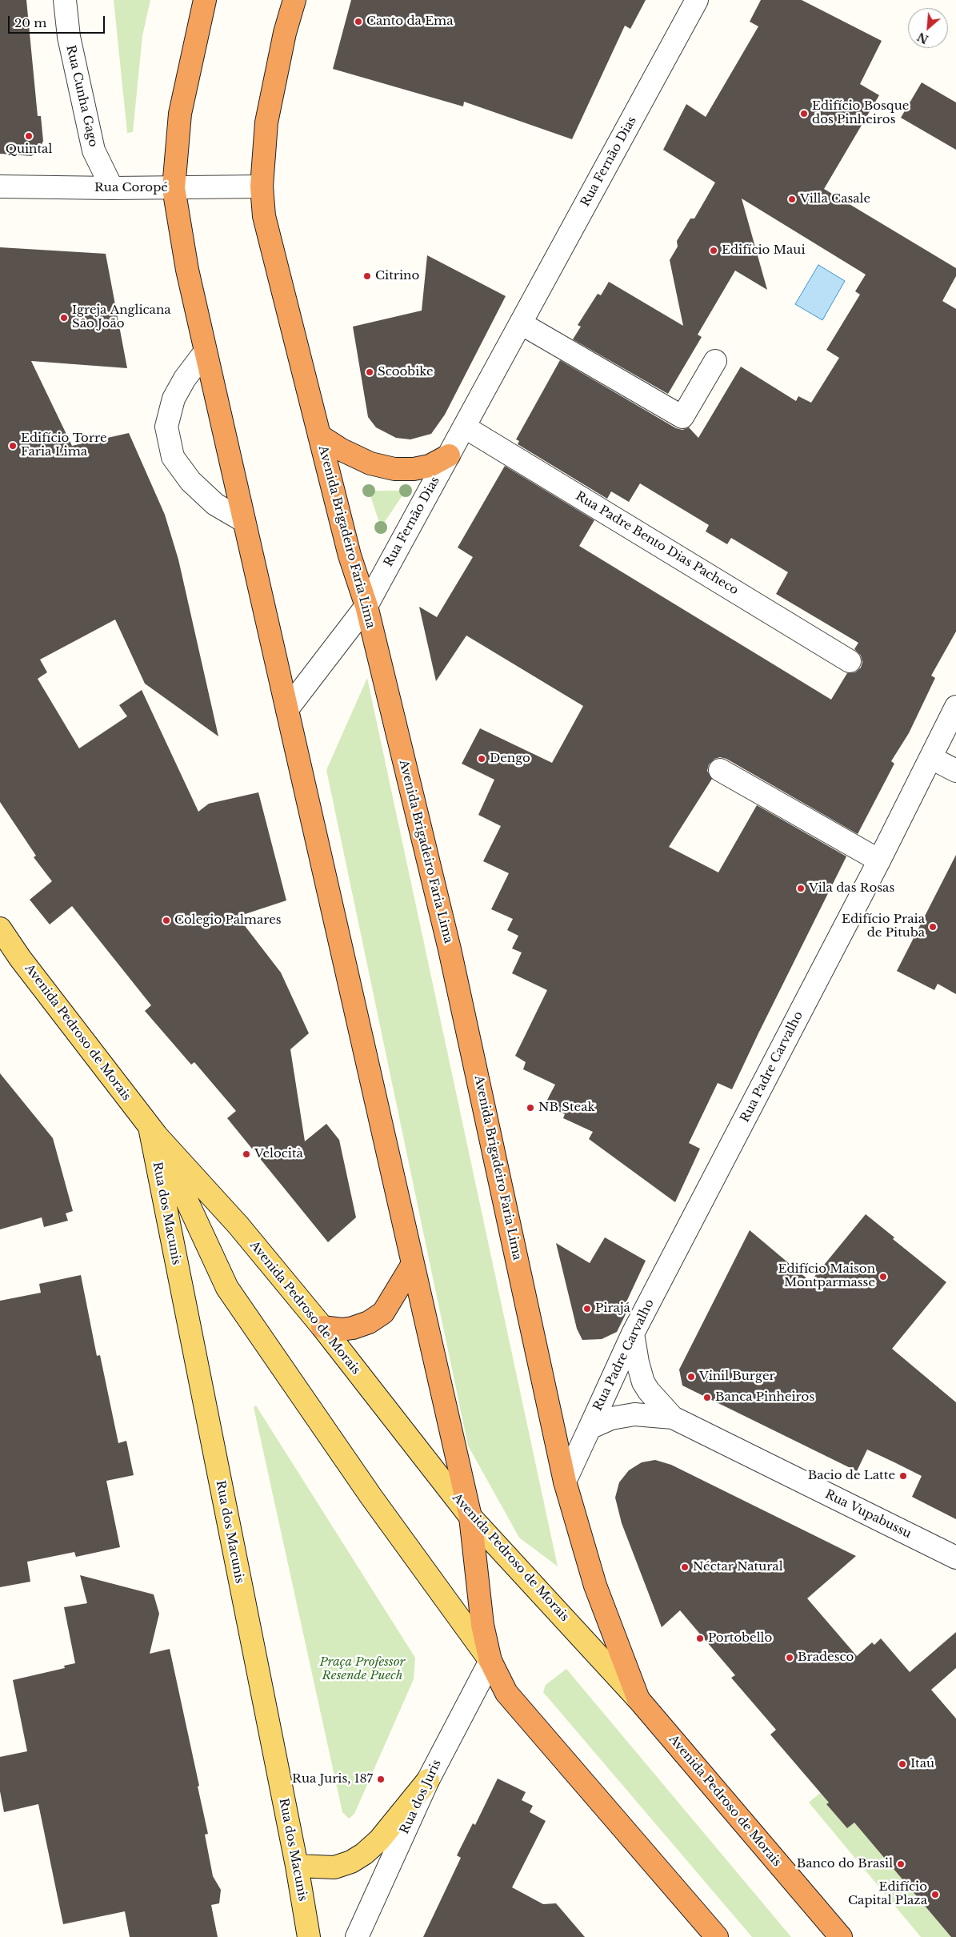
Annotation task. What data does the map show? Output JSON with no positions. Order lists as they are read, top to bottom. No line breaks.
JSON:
{"streets":{"highway":["Avenida Brigadeiro Faria Lima","Avenida Pedroso de Morais"],"main road":["Rua dos Macunis"],"street":["Rua Cunha Gago","Rua Fernão Dias","Rua Coropé","Rua Padre Bento Dias Pacheco","Rua Padre Carvalho","Rua Vupabussu","Rua dos Juris"]},"crossings":[["Rua Cunha Gago","Rua Coropé"],["Rua Fernão Dias","Avenida Brigadeiro Faria Lima"],["Rua Fernão Dias","Rua Padre Bento Dias Pacheco"],["Rua Coropé","Avenida Brigadeiro Faria Lima"],["Avenida Brigadeiro Faria Lima","Avenida Pedroso de Morais"],["Avenida Pedroso de Morais","Rua dos Macunis"],["Avenida Pedroso de Morais","Rua dos Juris"],["Rua Padre Carvalho","Rua Vupabussu"]],"parks":["Praça Professor Resende Puech"],"places":["Canto da Ema","Edifício Bosque dos Pinheiros","Quintal","Villa Casale","Edifício Maui","Citrino","Igreja Anglicana Sâo João","Scoobike","Edifício Torre Faria Lima","Dengo","Vila das Rosas","Colegio Palmares","Edifício Praia de Pituba","NB Steak","Velocità","Edifício Maison Montparmasse","Pirajá","Vinil Burger","Banca Pinheiros","Bacio de Latte","Néctar Natural","Portobello","Bradesco","Itaú","Rua Juris, 187","Banco do Brasil","Edifício Capital Plaza"],"scale_bar":"20 m","north":"bottom left"}
